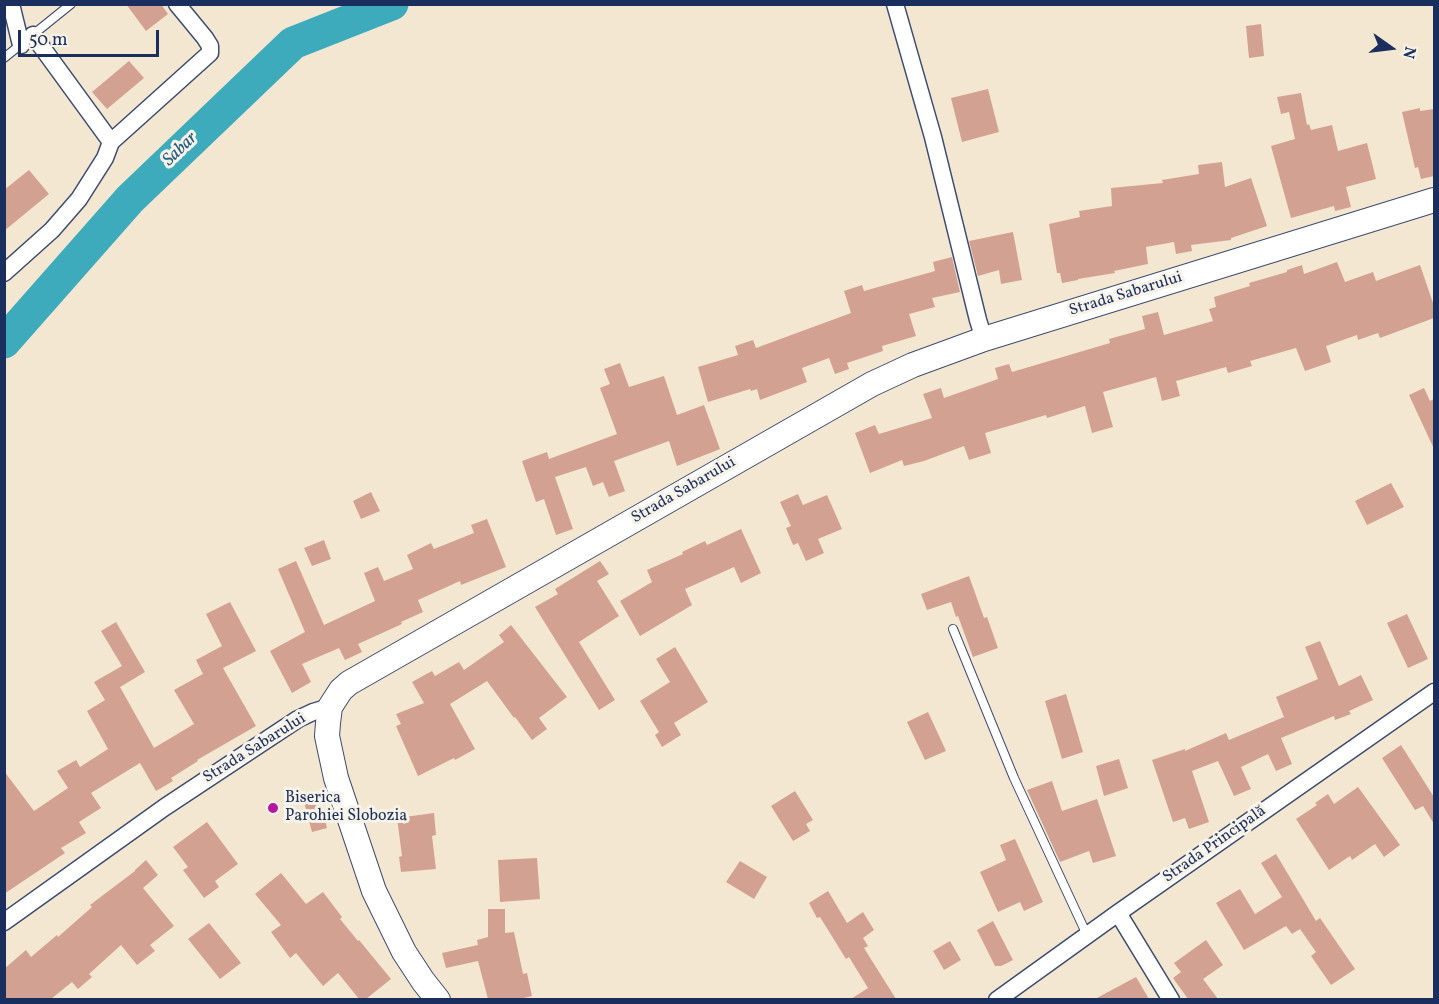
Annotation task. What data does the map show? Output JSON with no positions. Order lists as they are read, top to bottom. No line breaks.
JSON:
{"streets":{"main road":["Strada Sabarului"],"street":["Strada Principală"]},"water":["Sabar"],"places":["Biserica Parohiei Slobozia"],"scale_bar":"50 m","north":"right"}
